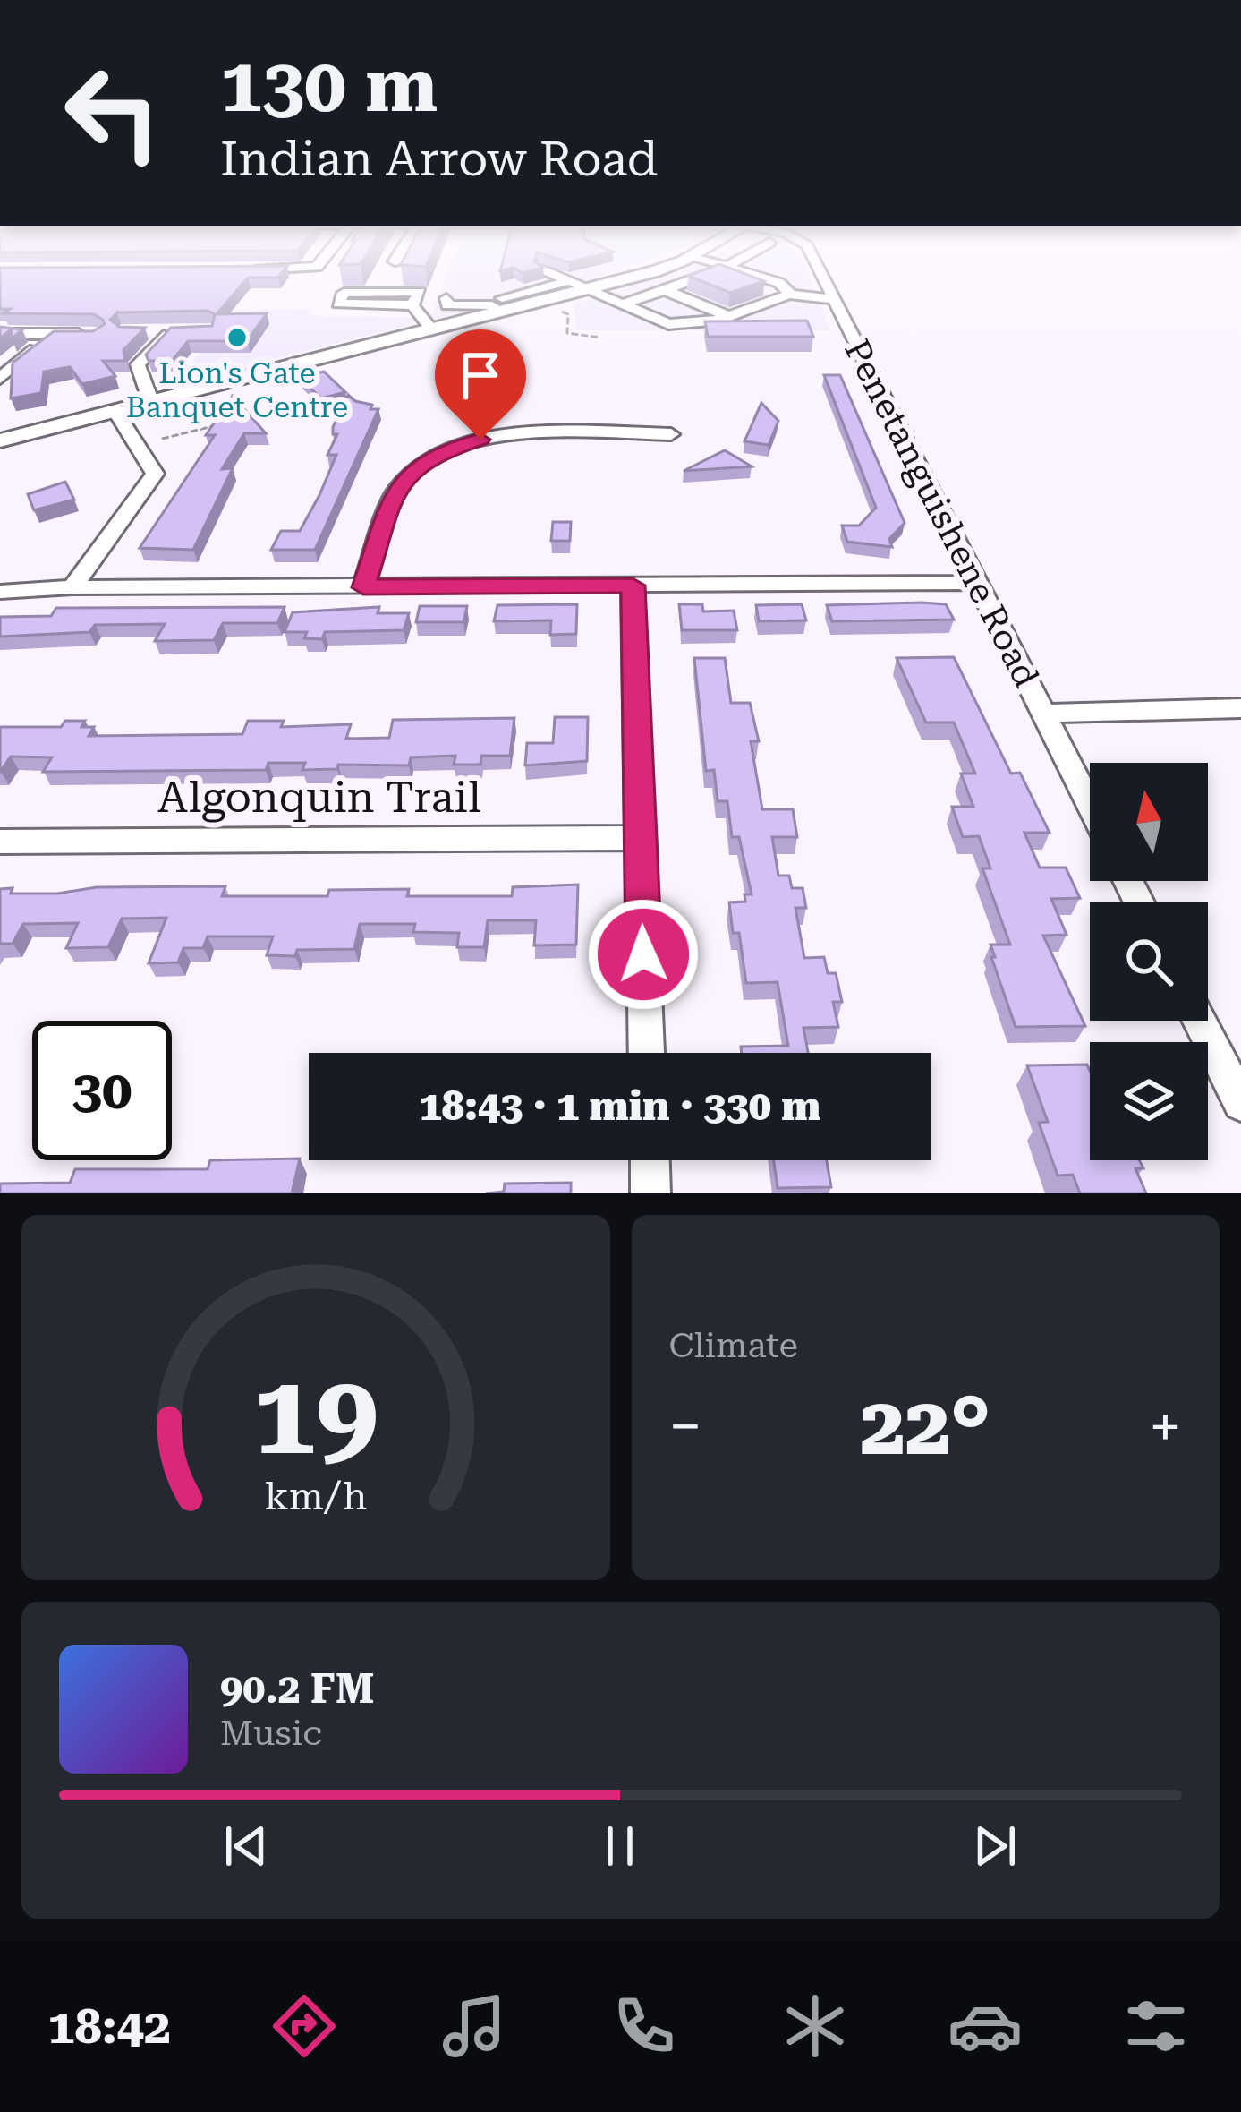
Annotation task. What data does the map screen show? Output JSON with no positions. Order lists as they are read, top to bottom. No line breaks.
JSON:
{"streets":{"street":["Penetanguishene Road","Algonquin Trail"]},"places":["Lion's Gate Banquet Centre"],"north":"top","page":{"turn":["130 m","Indian Arrow Road"],"limit":"30","trip":"18:43 · 1 min · 330 m","tile":"Climate","heat":["−","22°","+"],"song":["90.2 FM","Music"],"tabs":"18:42","gauge":["19","km/h"]}}
